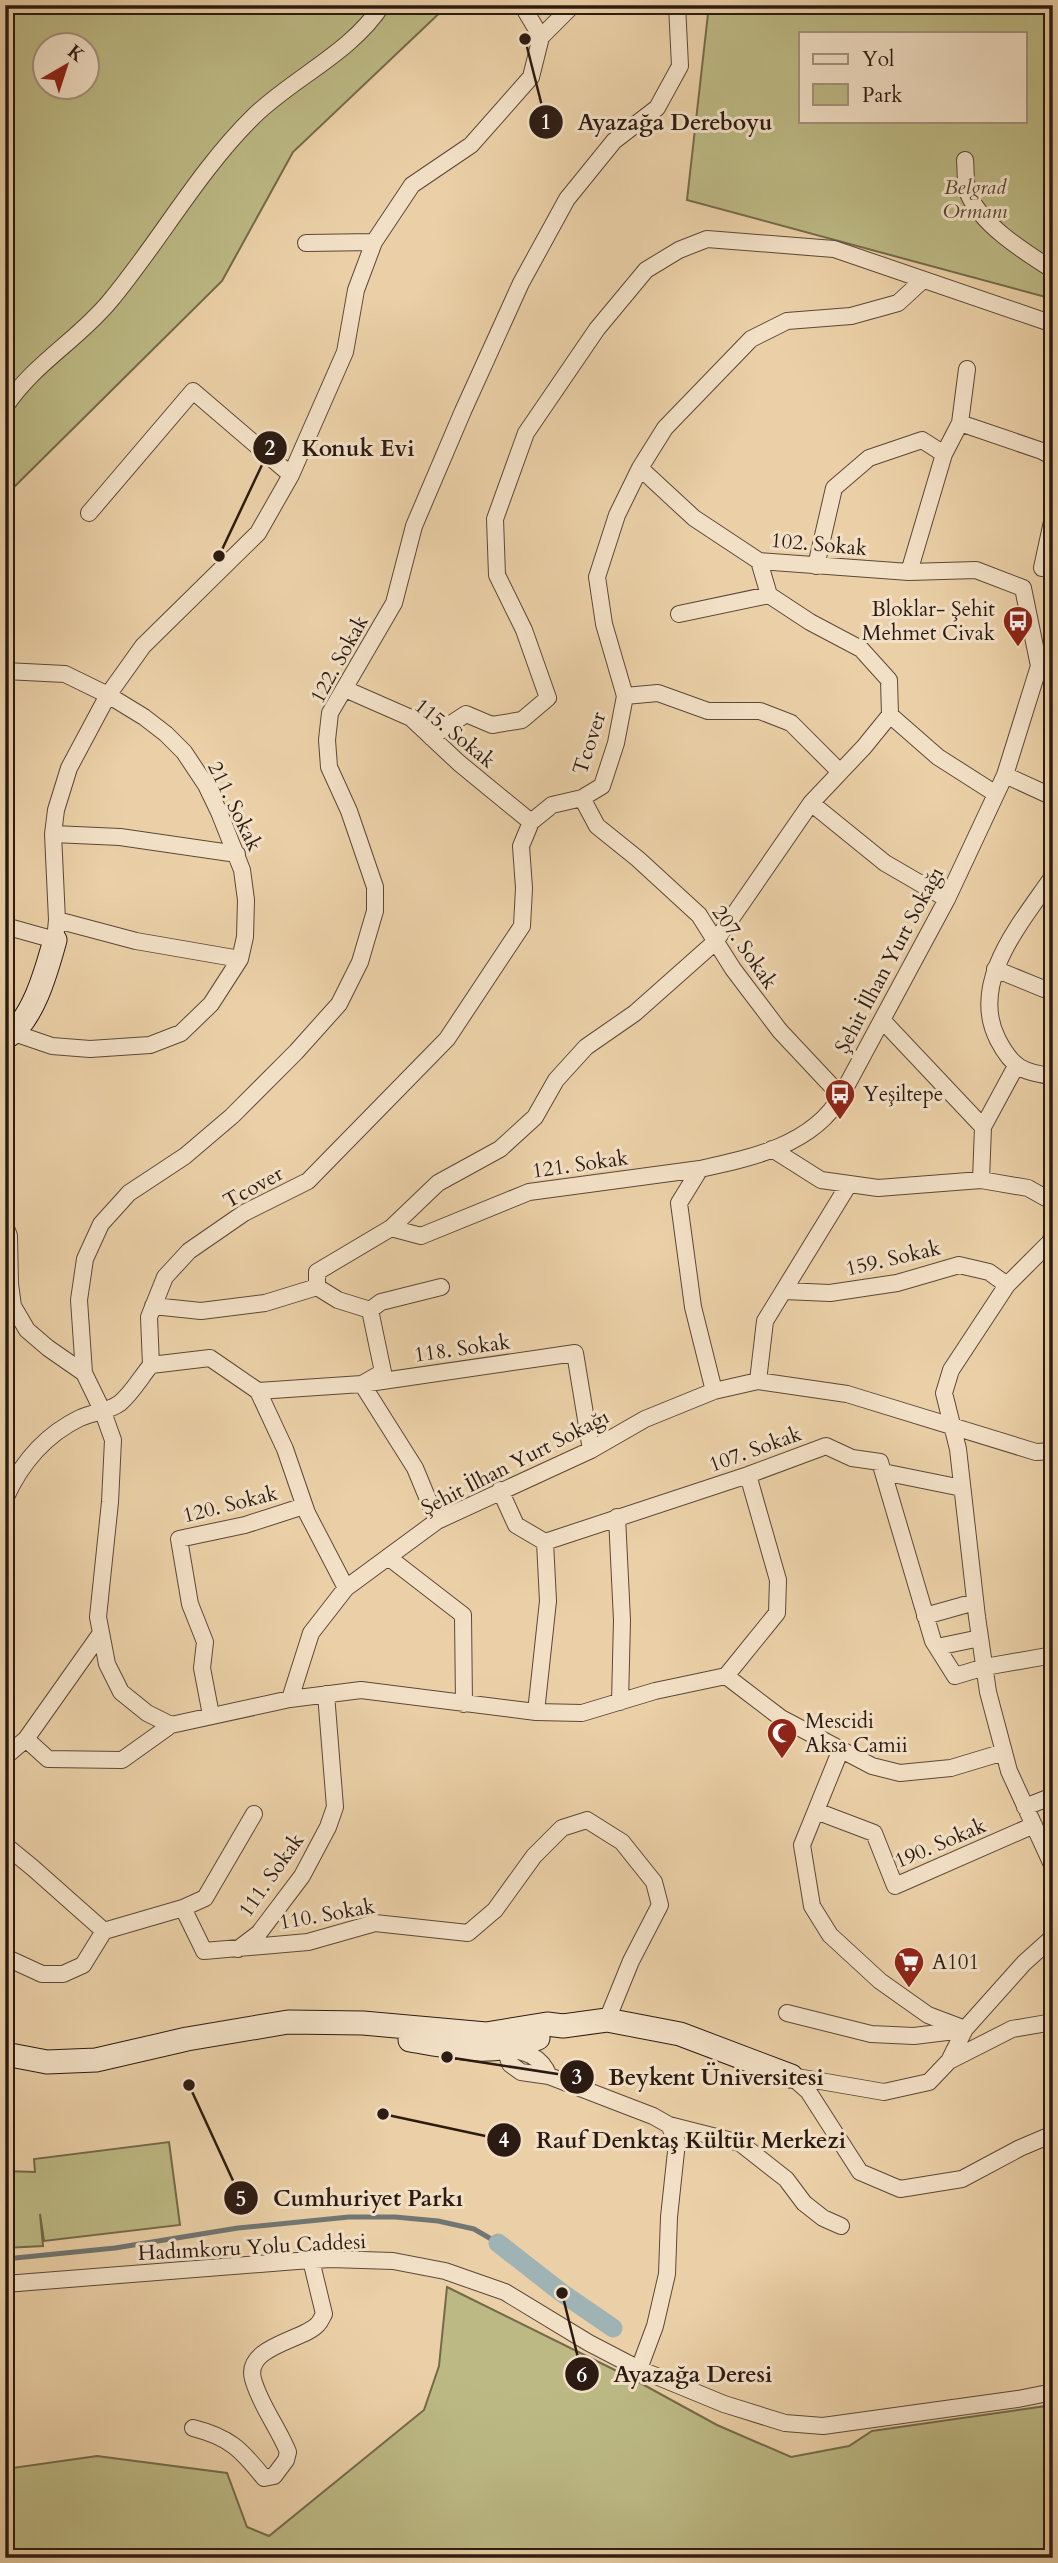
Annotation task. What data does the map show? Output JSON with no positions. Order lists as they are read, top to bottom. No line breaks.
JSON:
{"streets":{"street":["102. Sokak","122. Sokak","115. Sokak","Tcover","211. Sokak","207. Sokak","Şehit İlhan Yurt Sokağı","121. Sokak","159. Sokak","118. Sokak","107. Sokak","120. Sokak","190. Sokak","111. Sokak","110. Sokak","Hadımkoru Yolu Caddesi"]},"crossings":[["102. Sokak","Tcover"],["102. Sokak","Şehit İlhan Yurt Sokağı"],["122. Sokak","115. Sokak"],["115. Sokak","Tcover"],["Tcover","207. Sokak"],["207. Sokak","Şehit İlhan Yurt Sokağı"],["Şehit İlhan Yurt Sokağı","121. Sokak"],["Şehit İlhan Yurt Sokağı","118. Sokak"],["111. Sokak","110. Sokak"]],"parks":["Belgrad Ormanı"],"places":{"other":["Ayazağa Dereboyu","Konuk Evi","Beykent Üniversitesi","Cumhuriyet Parkı","Rauf Denktaş Kültür Merkezi","Ayazağa Deresi"],"bus stop":["Bloklar- Şehit Mehmet Civak","Yeşiltepe"],"mosque":["Mescidi Aksa Camii"],"supermarket":["A101"]},"legend":["Yol","Park"],"north":"top right"}
